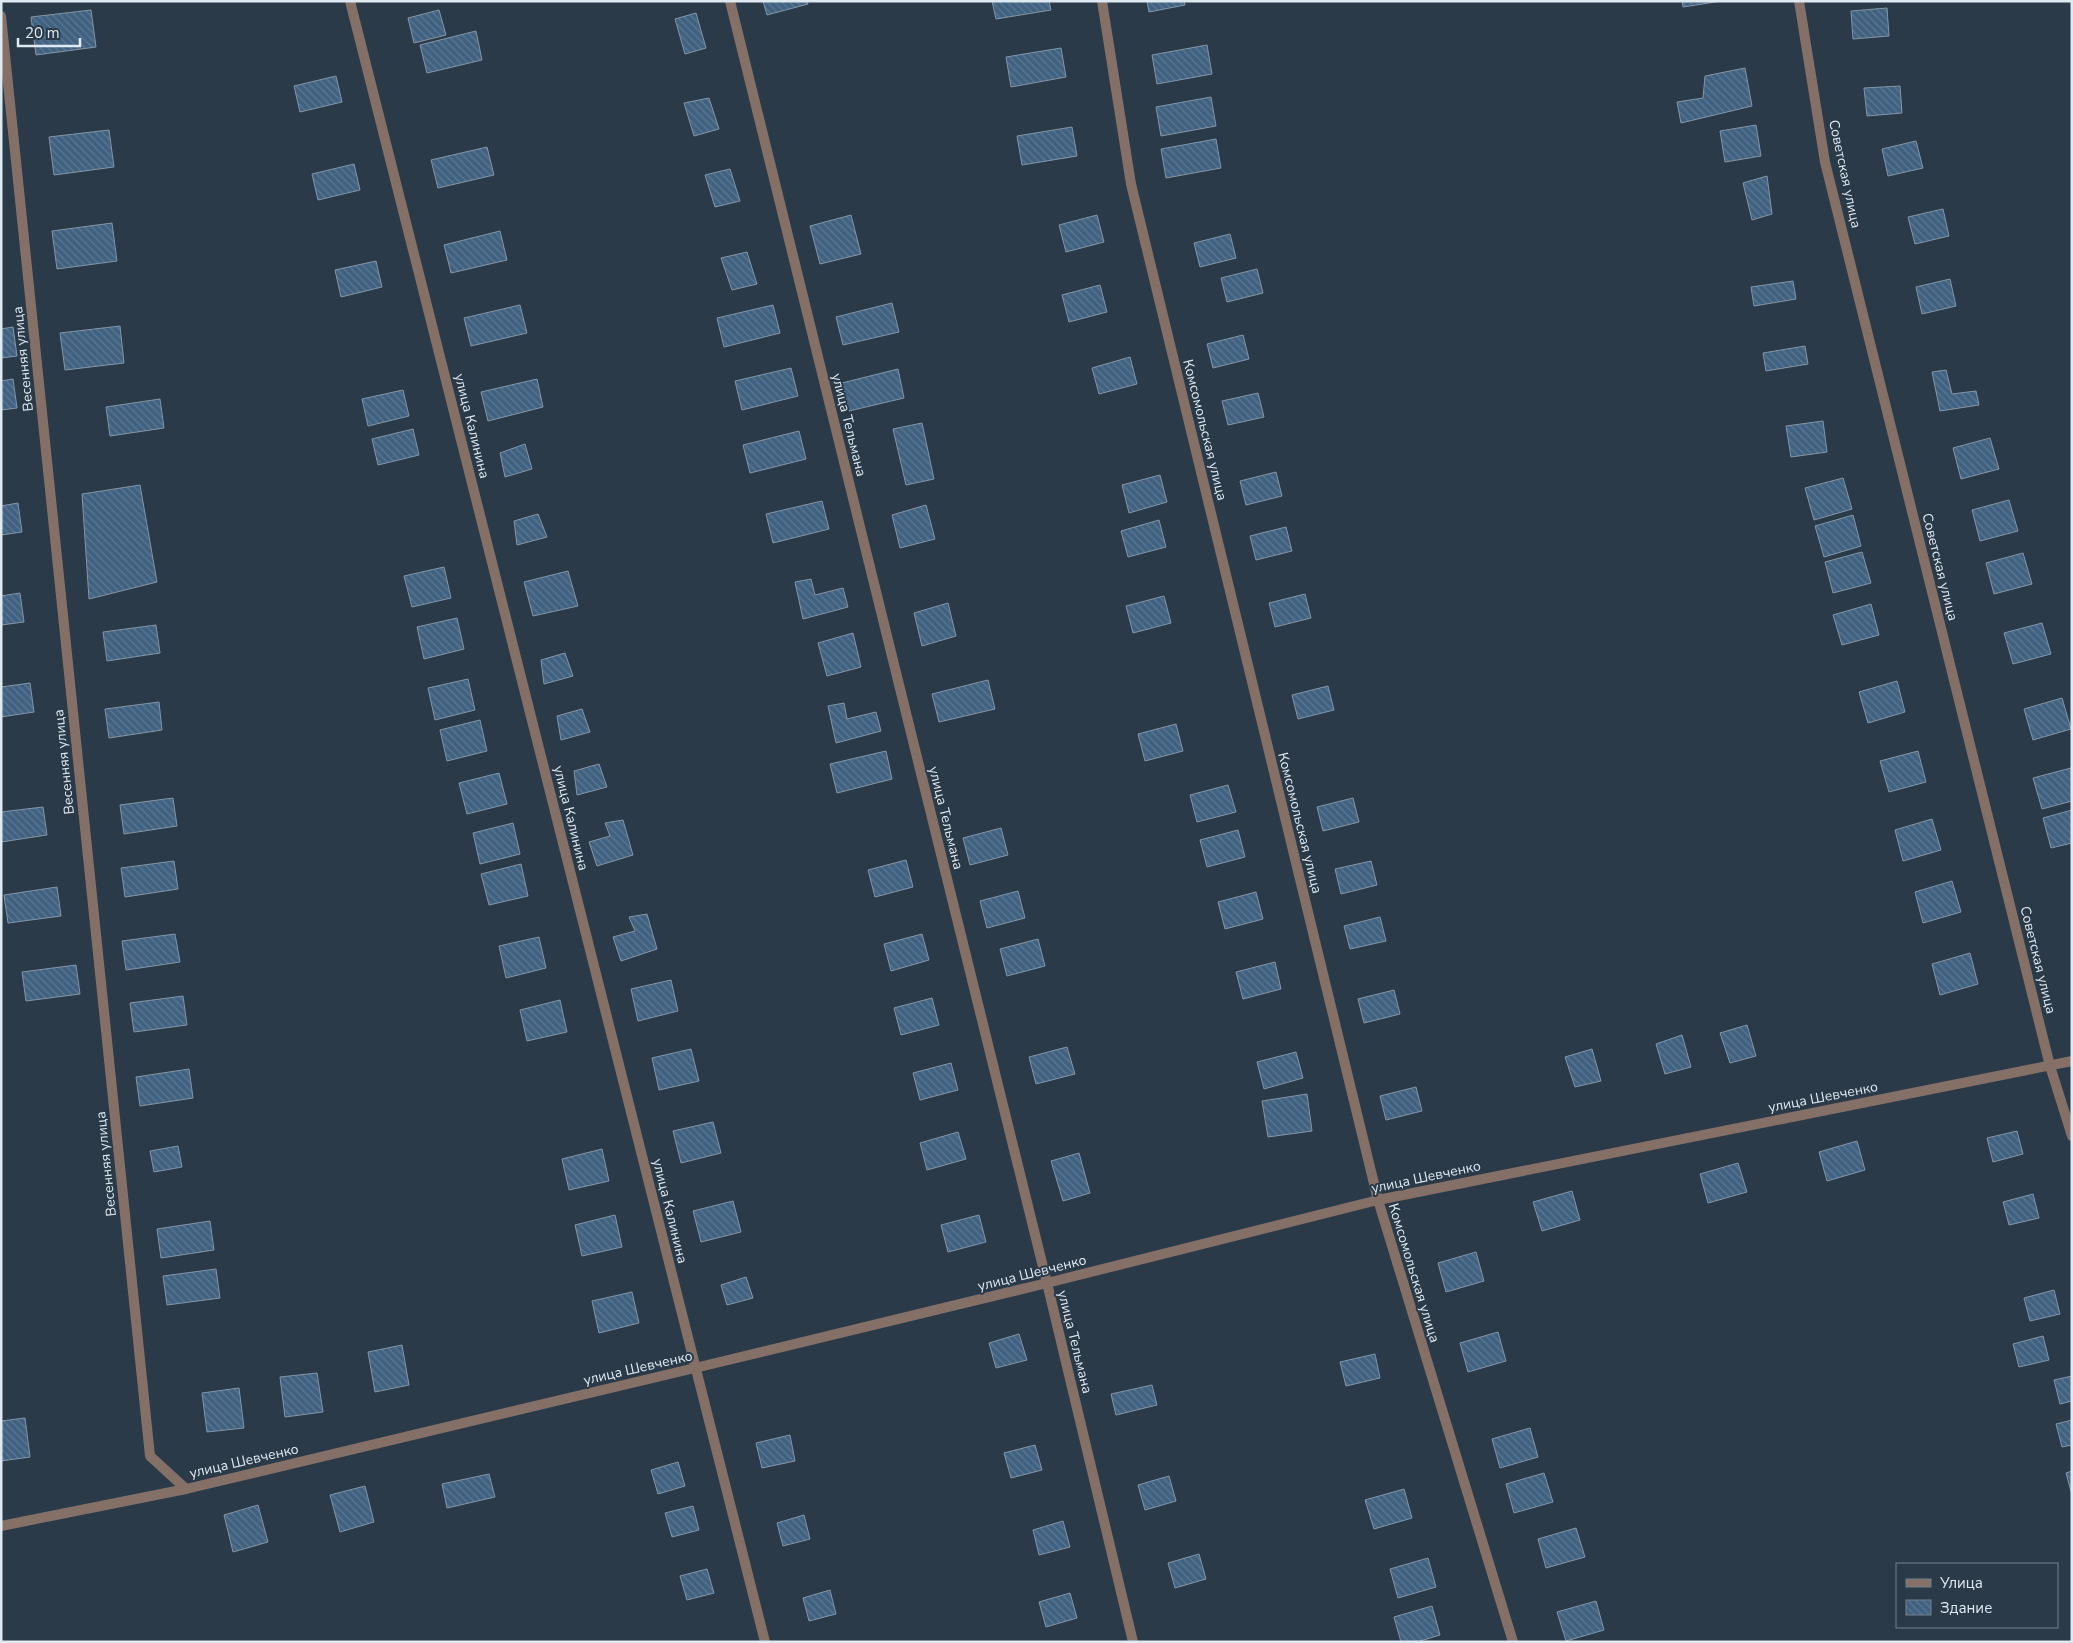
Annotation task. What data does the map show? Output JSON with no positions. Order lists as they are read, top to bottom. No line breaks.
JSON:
{"streets":{"street":["Советская улица","Весенняя улица","улица Тельмана","улица Калинина","Комсомольская улица","улица Шевченко"]},"crossings":[["Советская улица","улица Шевченко"],["Весенняя улица","улица Шевченко"],["улица Тельмана","улица Шевченко"],["улица Калинина","улица Шевченко"],["Комсомольская улица","улица Шевченко"]],"legend":["Улица","Здание"],"scale_bar":"20 m"}
